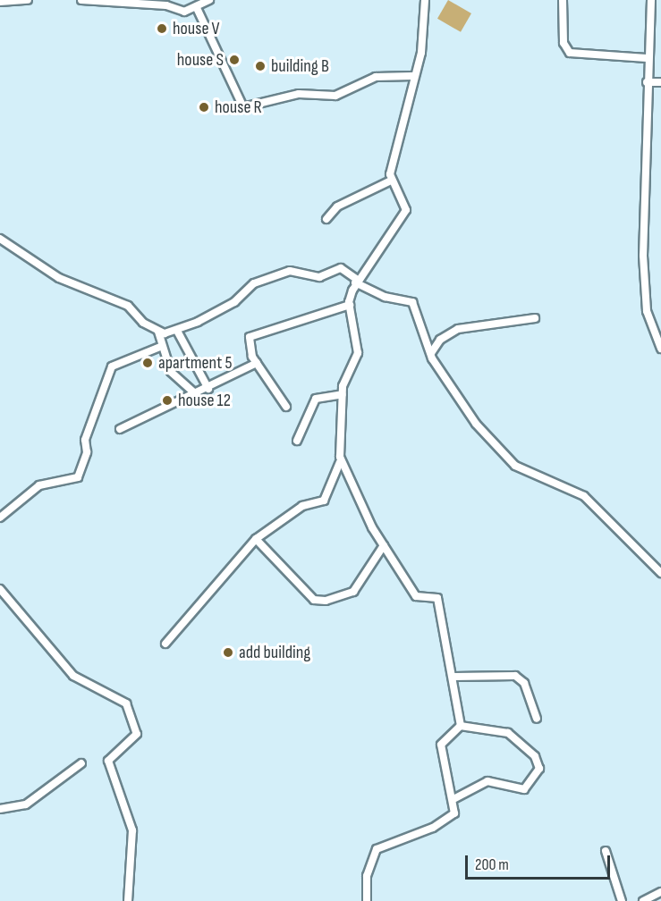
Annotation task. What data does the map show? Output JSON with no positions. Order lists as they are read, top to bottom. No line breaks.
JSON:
{"places":["house V","house S","building B","house R","apartment 5","house 12","add building"],"scale_bar":"200 m"}
